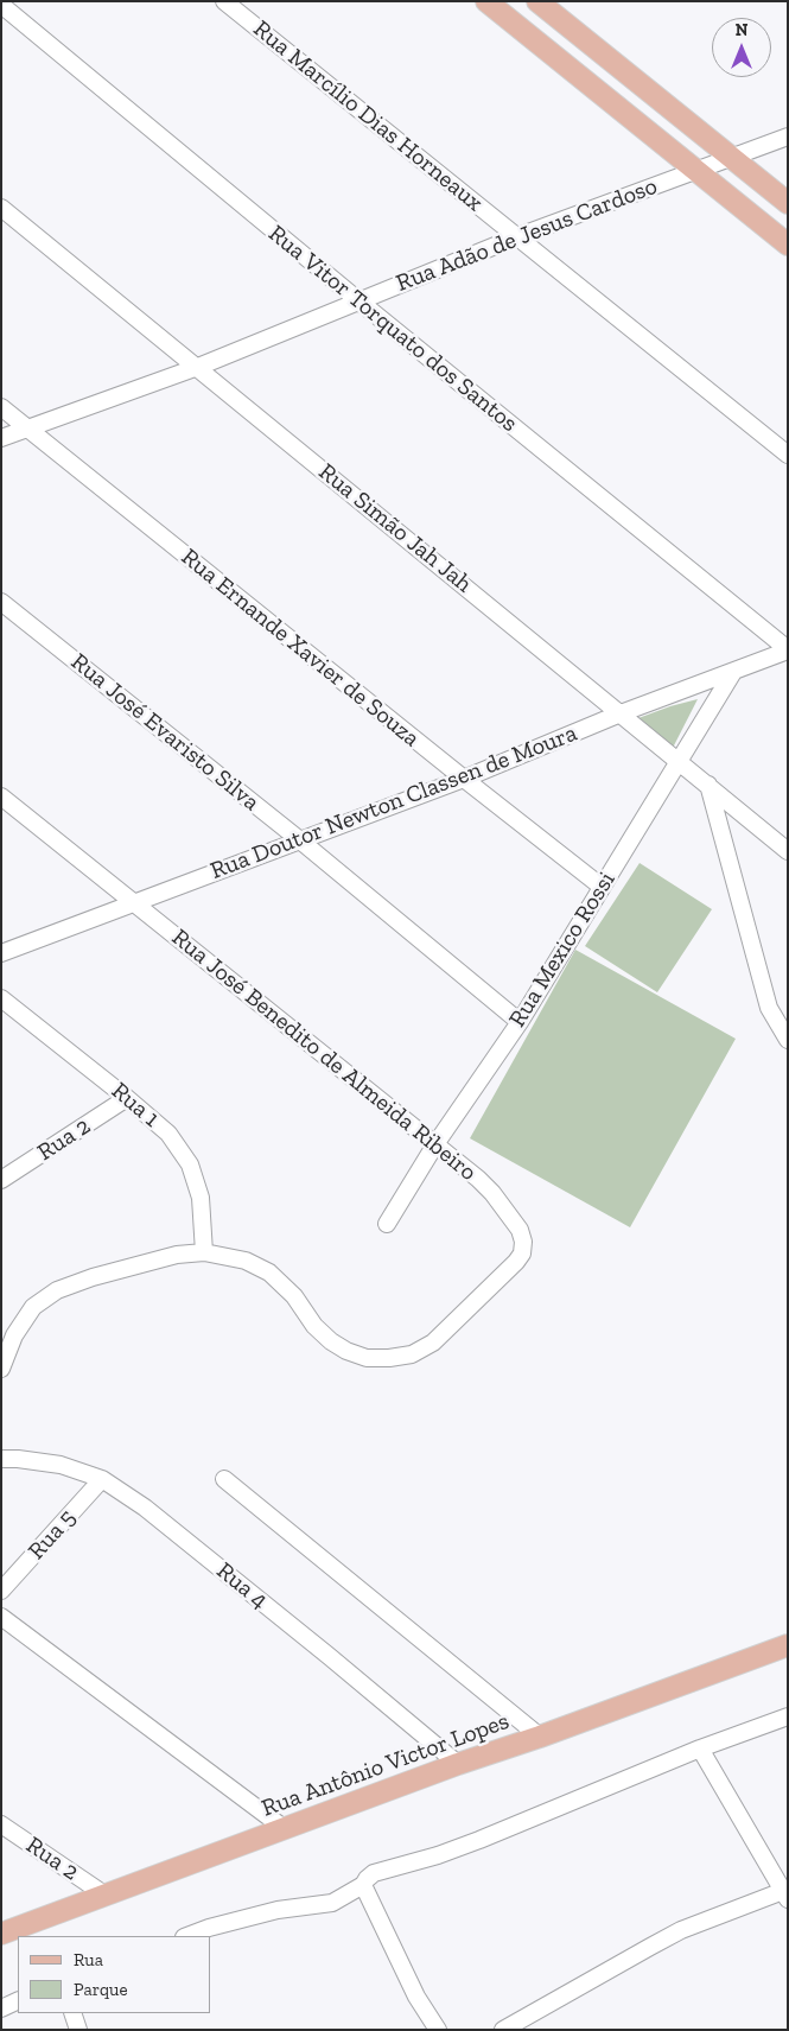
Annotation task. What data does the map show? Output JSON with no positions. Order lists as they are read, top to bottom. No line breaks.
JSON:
{"streets":{"main road":["Rua Antônio Victor Lopes"],"street":["Rua Marcílio Dias Horneaux","Rua Adão de Jesus Cardoso","Rua Vitor Torquato dos Santos","Rua Simão Jah Jah","Rua Ernande Xavier de Souza","Rua José Evaristo Silva","Rua Doutor Newton Classen de Moura","Rua Mexico Rossi","Rua José Benedito de Almeida Ribeiro","Rua 1","Rua 2","Rua 5","Rua 4"]},"crossings":[["Rua Marcílio Dias Horneaux","Rua Adão de Jesus Cardoso"],["Rua Adão de Jesus Cardoso","Rua Vitor Torquato dos Santos"],["Rua Adão de Jesus Cardoso","Rua Simão Jah Jah"],["Rua Adão de Jesus Cardoso","Rua Ernande Xavier de Souza"],["Rua Vitor Torquato dos Santos","Rua Doutor Newton Classen de Moura"],["Rua Simão Jah Jah","Rua Doutor Newton Classen de Moura"],["Rua Simão Jah Jah","Rua Mexico Rossi"],["Rua Ernande Xavier de Souza","Rua Doutor Newton Classen de Moura"],["Rua Ernande Xavier de Souza","Rua Mexico Rossi"],["Rua José Evaristo Silva","Rua Doutor Newton Classen de Moura"],["Rua José Evaristo Silva","Rua Mexico Rossi"],["Rua Doutor Newton Classen de Moura","Rua Mexico Rossi"],["Rua Doutor Newton Classen de Moura","Rua José Benedito de Almeida Ribeiro"],["Rua Mexico Rossi","Rua José Benedito de Almeida Ribeiro"],["Rua José Benedito de Almeida Ribeiro","Rua 1"],["Rua 1","Rua 2"],["Rua 2","Rua Antônio Victor Lopes"],["Rua 5","Rua 4"],["Rua 4","Rua Antônio Victor Lopes"]],"legend":["Rua","Parque"],"north":"top"}
